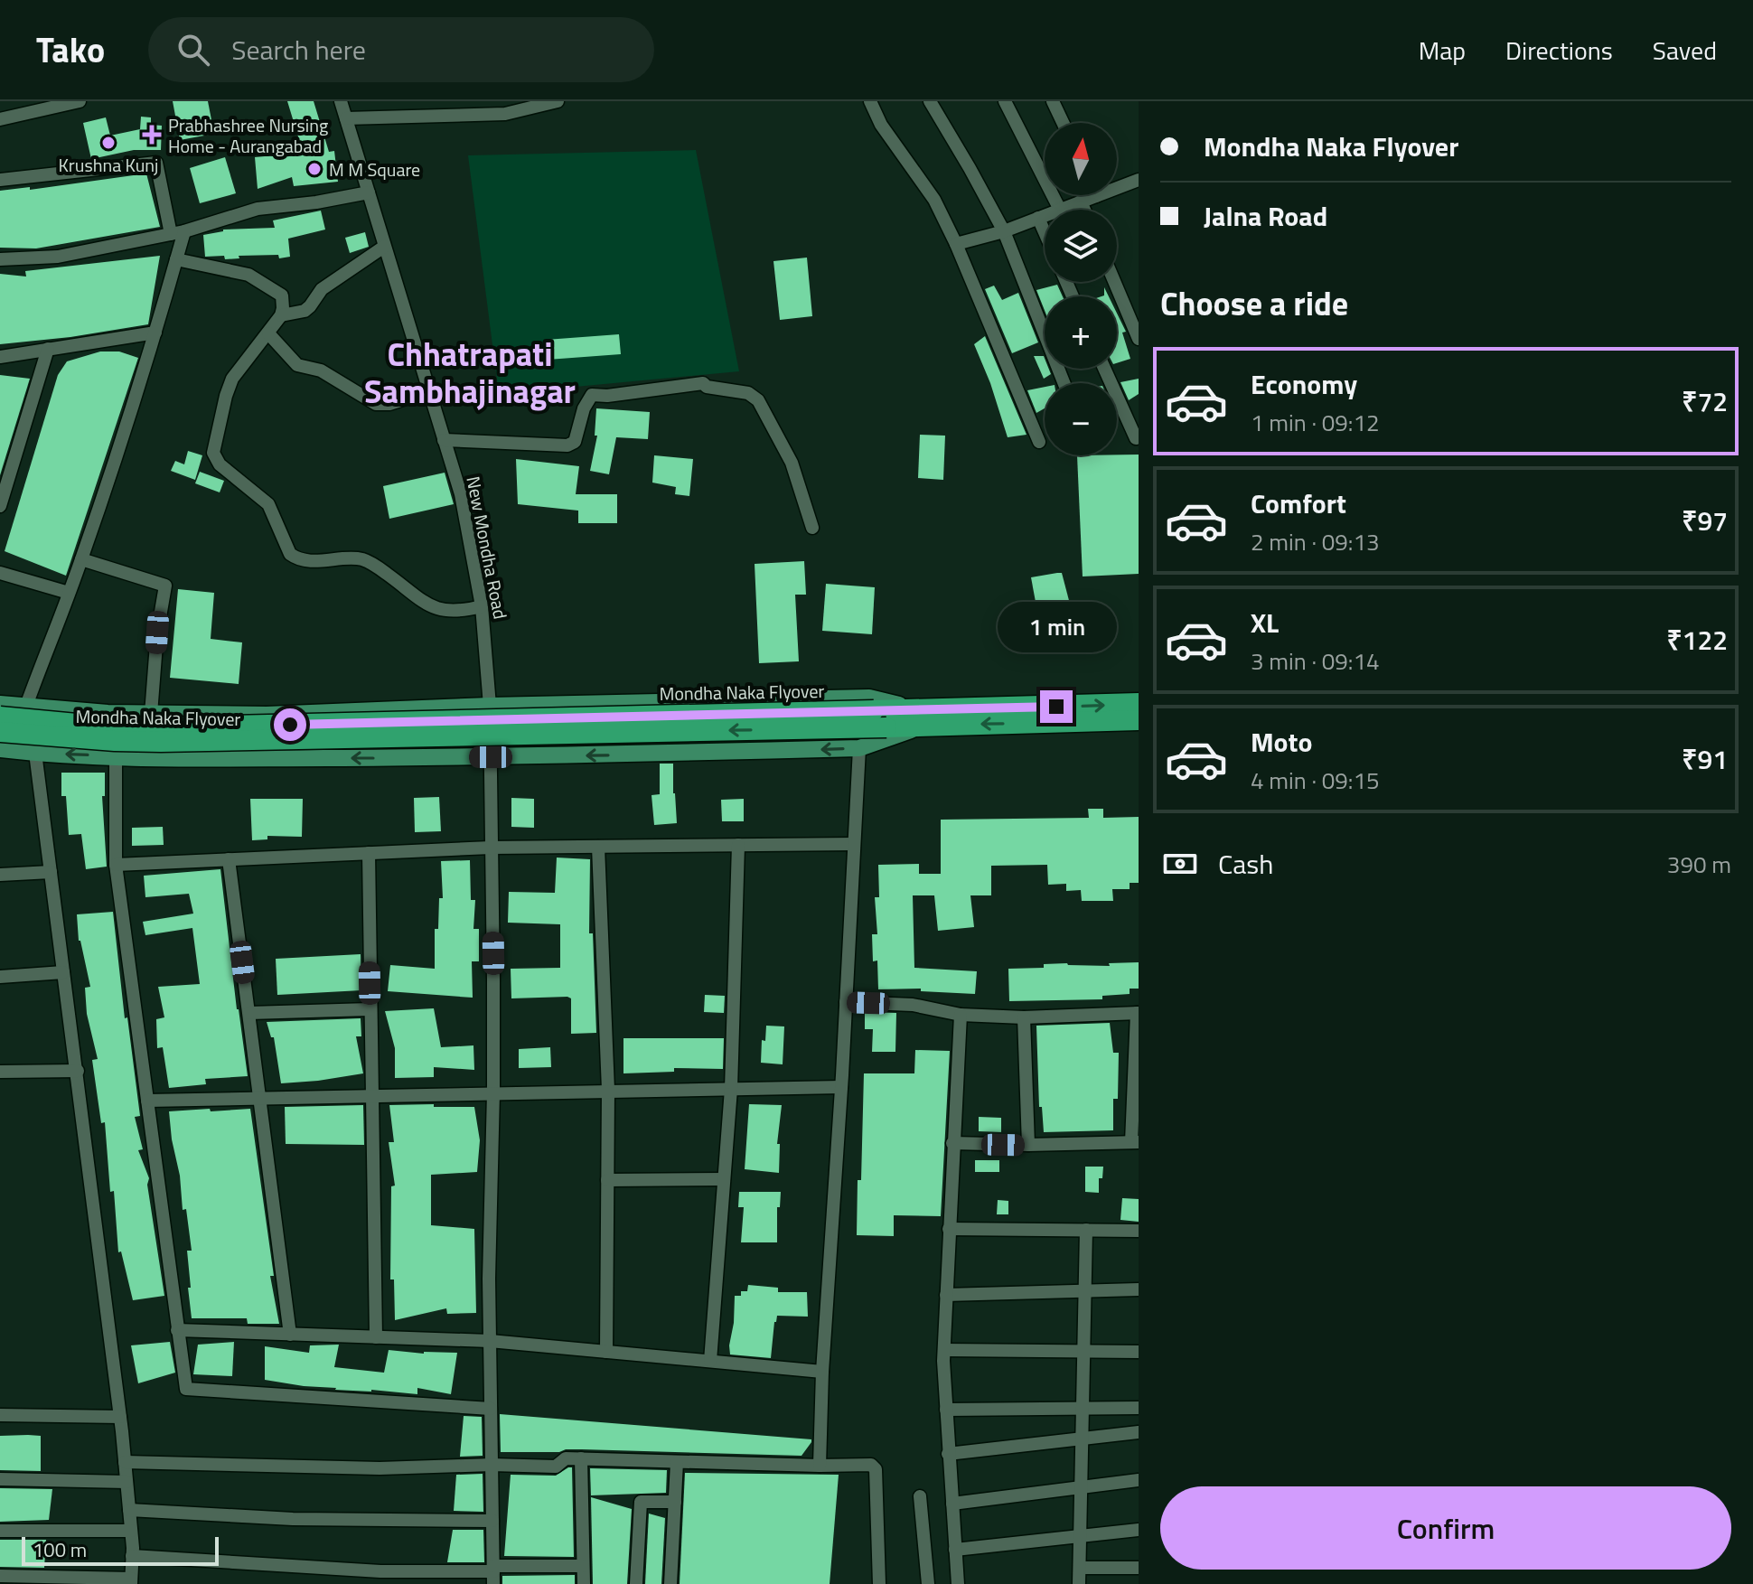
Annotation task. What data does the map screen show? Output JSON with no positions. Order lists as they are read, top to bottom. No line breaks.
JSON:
{"streets":{"highway":["Mondha Naka Flyover"],"street":["New Mondha Road"]},"districts":["Chhatrapati Sambhajinagar"],"places":{"health":["Prabhashree Nursing Home - Aurangabad"],"other":["Krushna Kunj","M M Square"]},"scale_bar":"100 m","north":"top","page":{"header":"Tako","search":"Search here","nav":["Map","Directions","Saved"],"banner":["Mondha Naka Flyover","Jalna Road"],"map_buttons":["+","−"],"heading":"Choose a ride","list":[{"name":"Economy","note":"1 min · 09:12","value":"₹72"},{"name":"Comfort","note":"2 min · 09:13","value":"₹97"},{"name":"XL","note":"3 min · 09:14","value":"₹122"},{"name":"Moto","note":"4 min · 09:15","value":"₹91"}],"bubble":"1 min","pay":["Cash","390 m"],"buttons":"Confirm","scale":"100 m"}}
